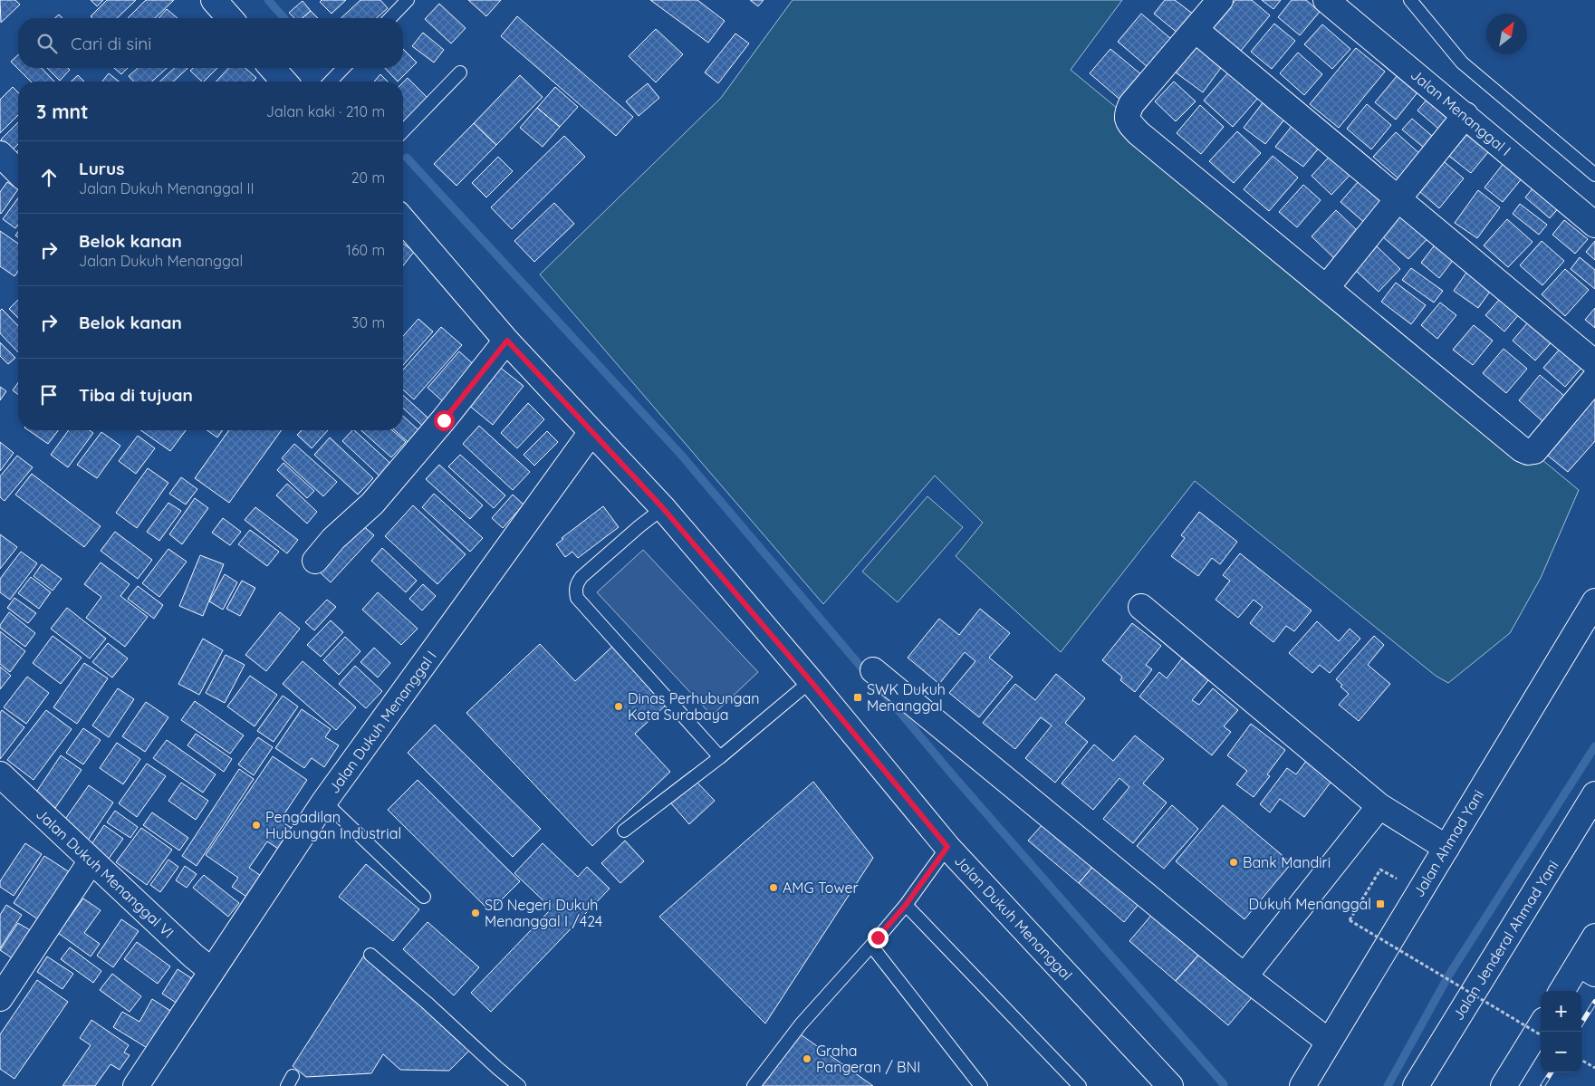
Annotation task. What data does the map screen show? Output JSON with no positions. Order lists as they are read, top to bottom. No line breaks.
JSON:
{"streets":{"main road":["Jalan Menanggal I","Jalan Dukuh Menanggal I","Jalan Ahmad Yani","Jalan Dukuh Menanggal VI","Jalan Dukuh Menanggal","Jalan Jenderal Ahmad Yani"]},"crossings":[["Jalan Dukuh Menanggal I","Jalan Dukuh Menanggal VI"],["Jalan Dukuh Menanggal I","Jalan Dukuh Menanggal"]],"places":{"transit":["SWK Dukuh Menanggal","Dukuh Menanggal"],"other":["Dinas Perhubungan Kota Surabaya","Pengadilan Hubungan Industrial","Bank Mandiri","AMG Tower","SD Negeri Dukuh Menanggal I /424","Graha Pangeran / BNI"]},"north":"top right","page":{"search":"Cari di sini","heading":["3 mnt","Jalan kaki · 210 m"],"list":[["Lurus","Jalan Dukuh Menanggal II","20 m"],["Belok kanan","Jalan Dukuh Menanggal","160 m"],["Belok kanan","30 m"],"Tiba di tujuan"],"map_buttons":["+","−"]}}
